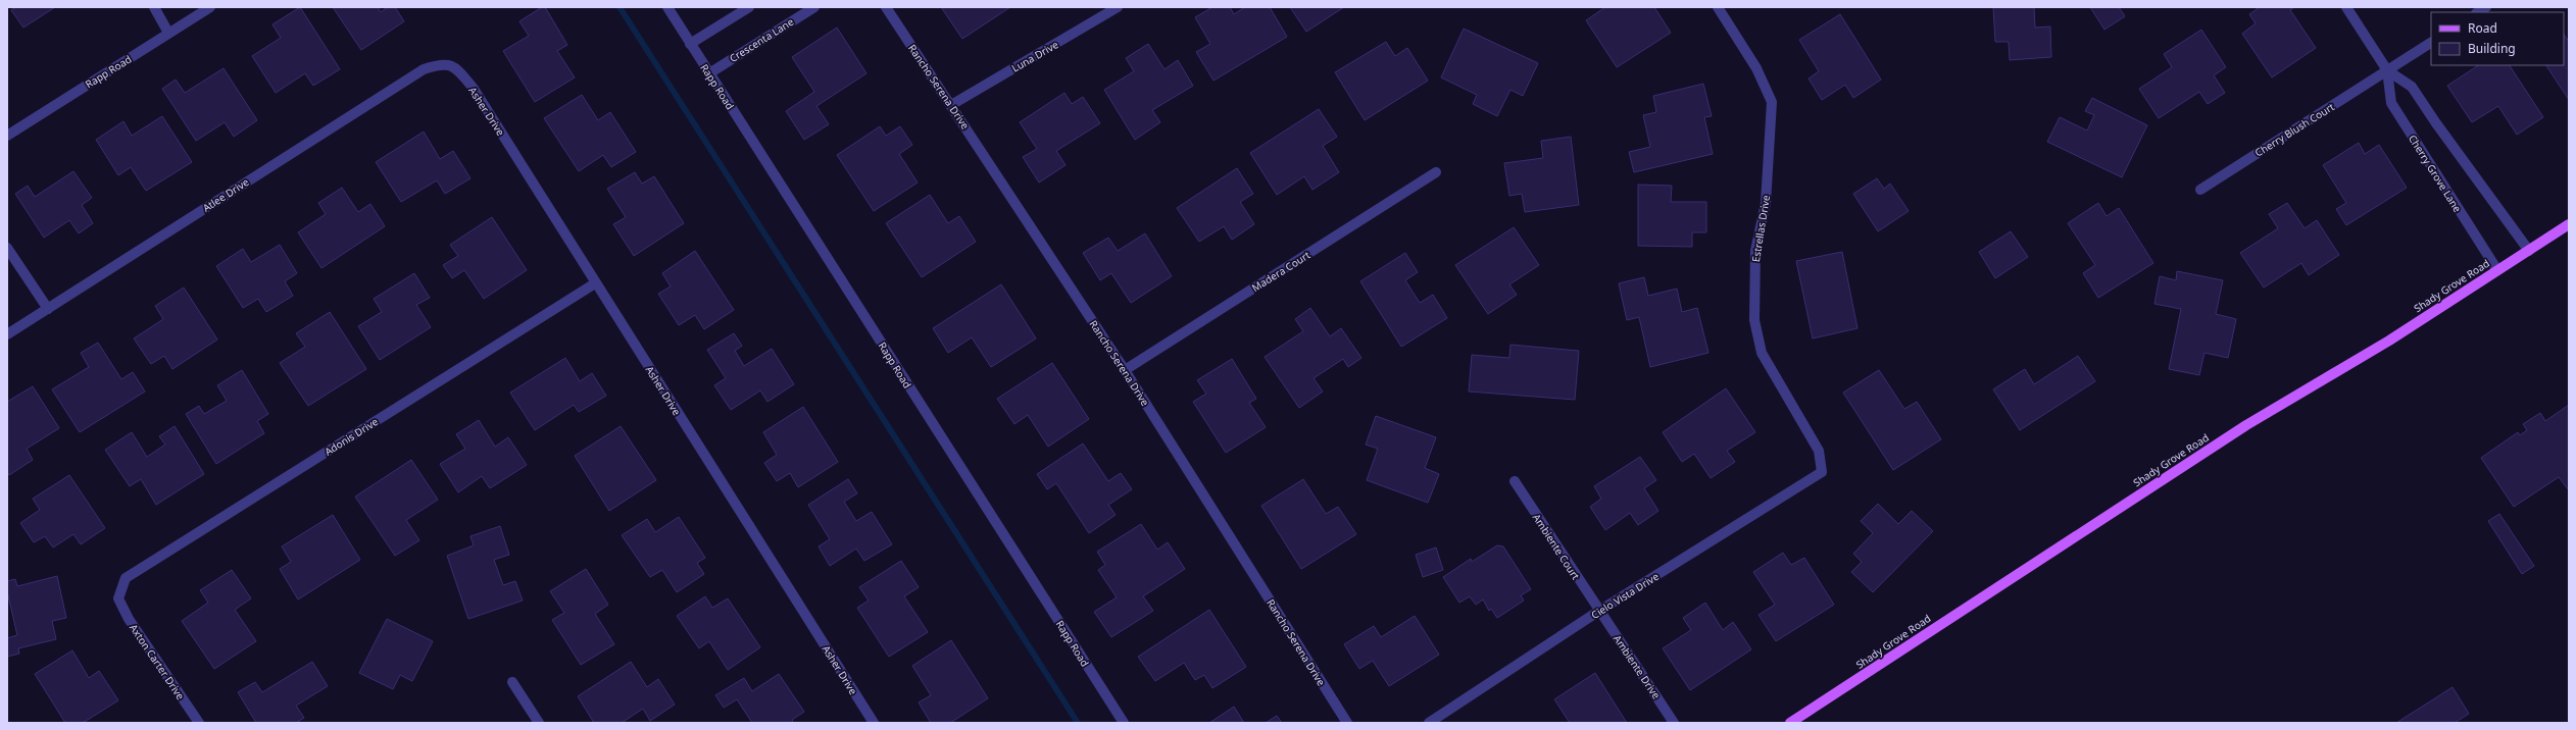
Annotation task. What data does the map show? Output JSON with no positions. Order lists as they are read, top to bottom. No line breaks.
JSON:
{"streets":{"main road":["Shady Grove Road"],"street":["Crescenta Lane","Luna Drive","Rapp Road","Rancho Serena Drive","Asher Drive","Cherry Blush Court","Cherry Grove Lane","Atlee Drive","Estrellas Drive","Madera Court","Adonis Drive","Ambiente Court","Cielo Vista Drive","Axton Carter Drive","Ambiente Drive"]},"crossings":[["Crescenta Lane","Rapp Road"],["Luna Drive","Rancho Serena Drive"],["Rancho Serena Drive","Madera Court"],["Asher Drive","Atlee Drive"],["Asher Drive","Adonis Drive"],["Cherry Blush Court","Cherry Grove Lane"],["Cherry Grove Lane","Shady Grove Road"],["Estrellas Drive","Cielo Vista Drive"],["Adonis Drive","Axton Carter Drive"],["Ambiente Court","Cielo Vista Drive"],["Ambiente Court","Ambiente Drive"],["Cielo Vista Drive","Ambiente Drive"]],"legend":["Road","Building"]}
